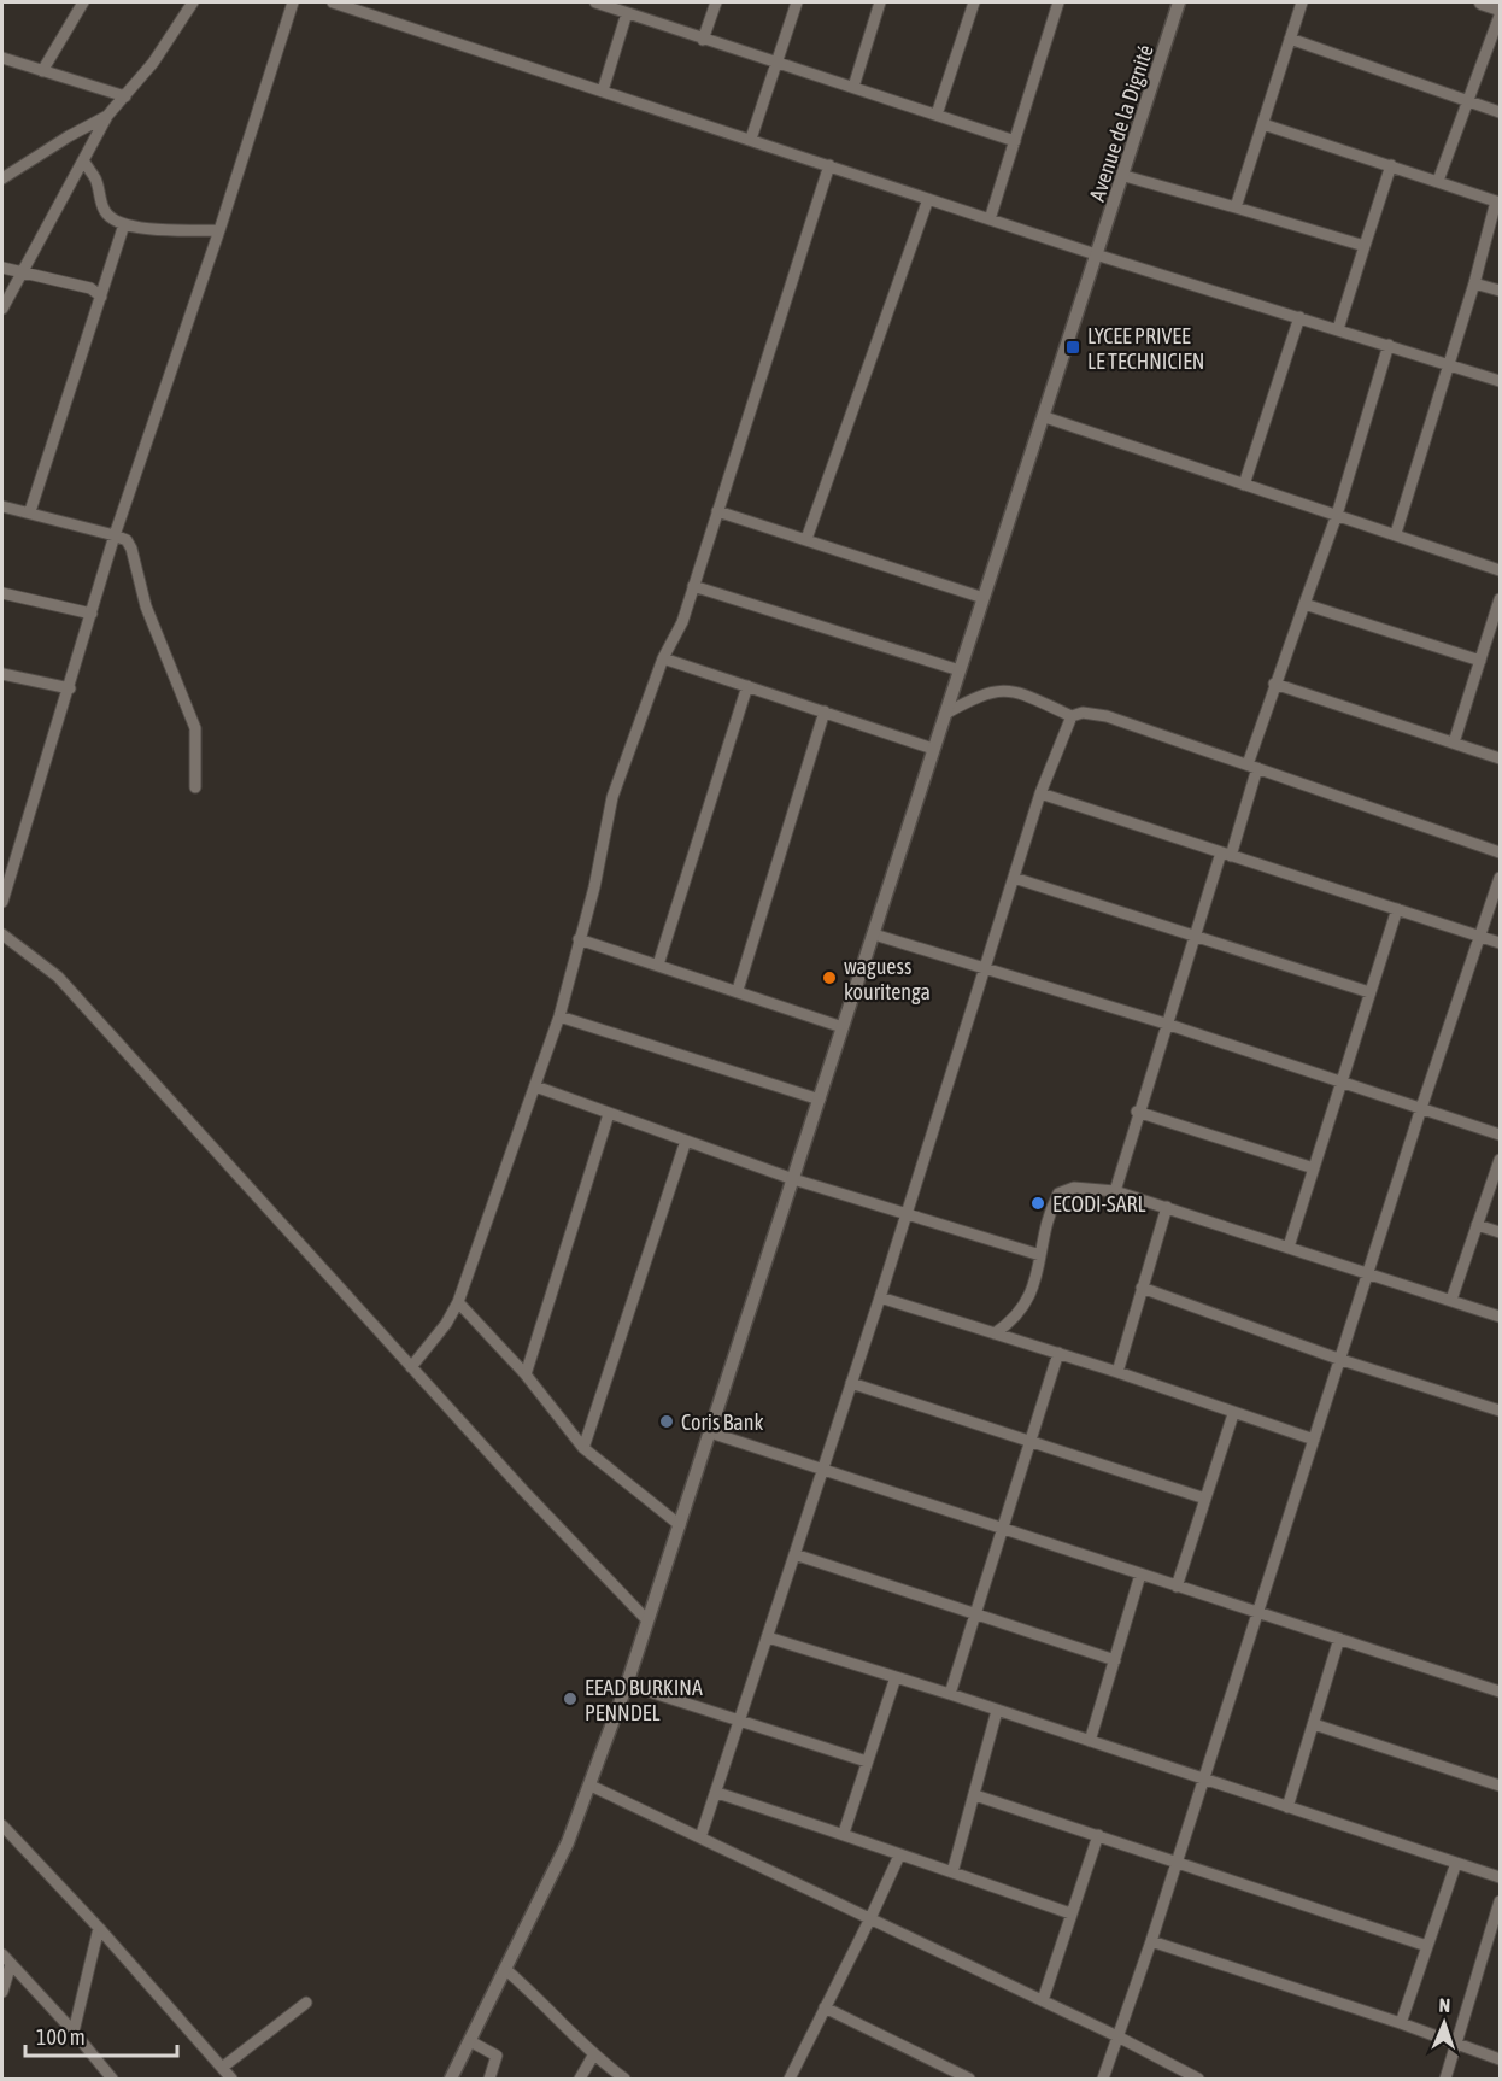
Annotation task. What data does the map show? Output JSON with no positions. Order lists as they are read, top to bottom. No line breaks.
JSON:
{"streets":{"street":["Avenue de la Dignité"]},"places":{"transit":["LYCEE PRIVEE LE TECHNICIEN"],"other":["waguess kouritenga","ECODI-SARL","Coris Bank","EEAD BURKINA PENNDEL"]},"scale_bar":"100 m","north":"top"}
